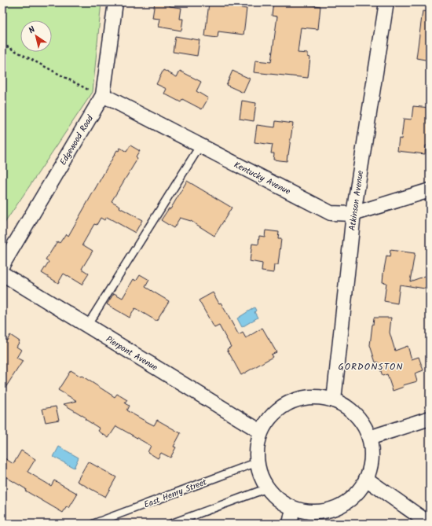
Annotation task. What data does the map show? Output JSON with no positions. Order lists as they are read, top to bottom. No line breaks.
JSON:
{"streets":{"street":["Edgewood Road","Kentucky Avenue","Atkinson Avenue","Pierpont Avenue"],"lane":["East Henry Street"]},"crossings":[["Edgewood Road","Kentucky Avenue"],["Kentucky Avenue","Atkinson Avenue"]],"districts":["GORDONSTON"],"north":"top left"}
